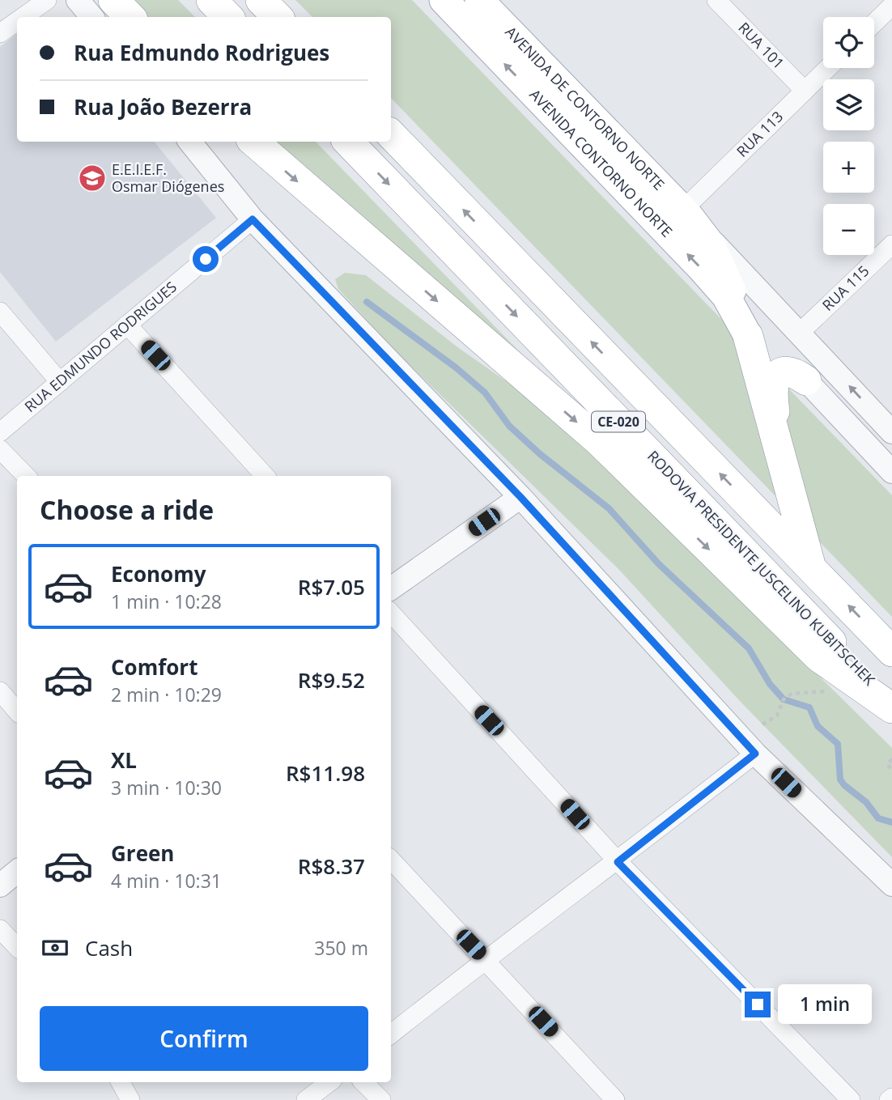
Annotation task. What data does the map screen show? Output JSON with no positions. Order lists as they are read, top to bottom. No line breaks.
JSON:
{"streets":{"highway":["CE-020","RODOVIA PRESIDENTE JUSCELINO KUBITSCHEK"],"main road":["AVENIDA DE CONTORNO NORTE","AVENIDA CONTORNO NORTE"],"street":["RUA 101","RUA 113","RUA 115","RUA EDMUNDO RODRIGUES"]},"crossings":[["RUA 101","RUA 113"],["AVENIDA DE CONTORNO NORTE","RUA 113"],["AVENIDA DE CONTORNO NORTE","AVENIDA CONTORNO NORTE"],["RUA 113","AVENIDA CONTORNO NORTE"],["AVENIDA CONTORNO NORTE","RUA 115"]],"one_way":["AVENIDA CONTORNO NORTE"],"places":{"school or university":["E.E.I.E.F. Osmar Diógenes"]},"page":{"map_buttons":["+","−"],"banner":["Rua Edmundo Rodrigues","Rua João Bezerra"],"heading":"Choose a ride","list":[{"name":"Economy","note":"1 min · 10:28","value":"R$7.05"},{"name":"Comfort","note":"2 min · 10:29","value":"R$9.52"},{"name":"XL","note":"3 min · 10:30","value":"R$11.98"},{"name":"Green","note":"4 min · 10:31","value":"R$8.37"}],"pay":["Cash","350 m"],"bubble":"1 min","buttons":"Confirm"}}
